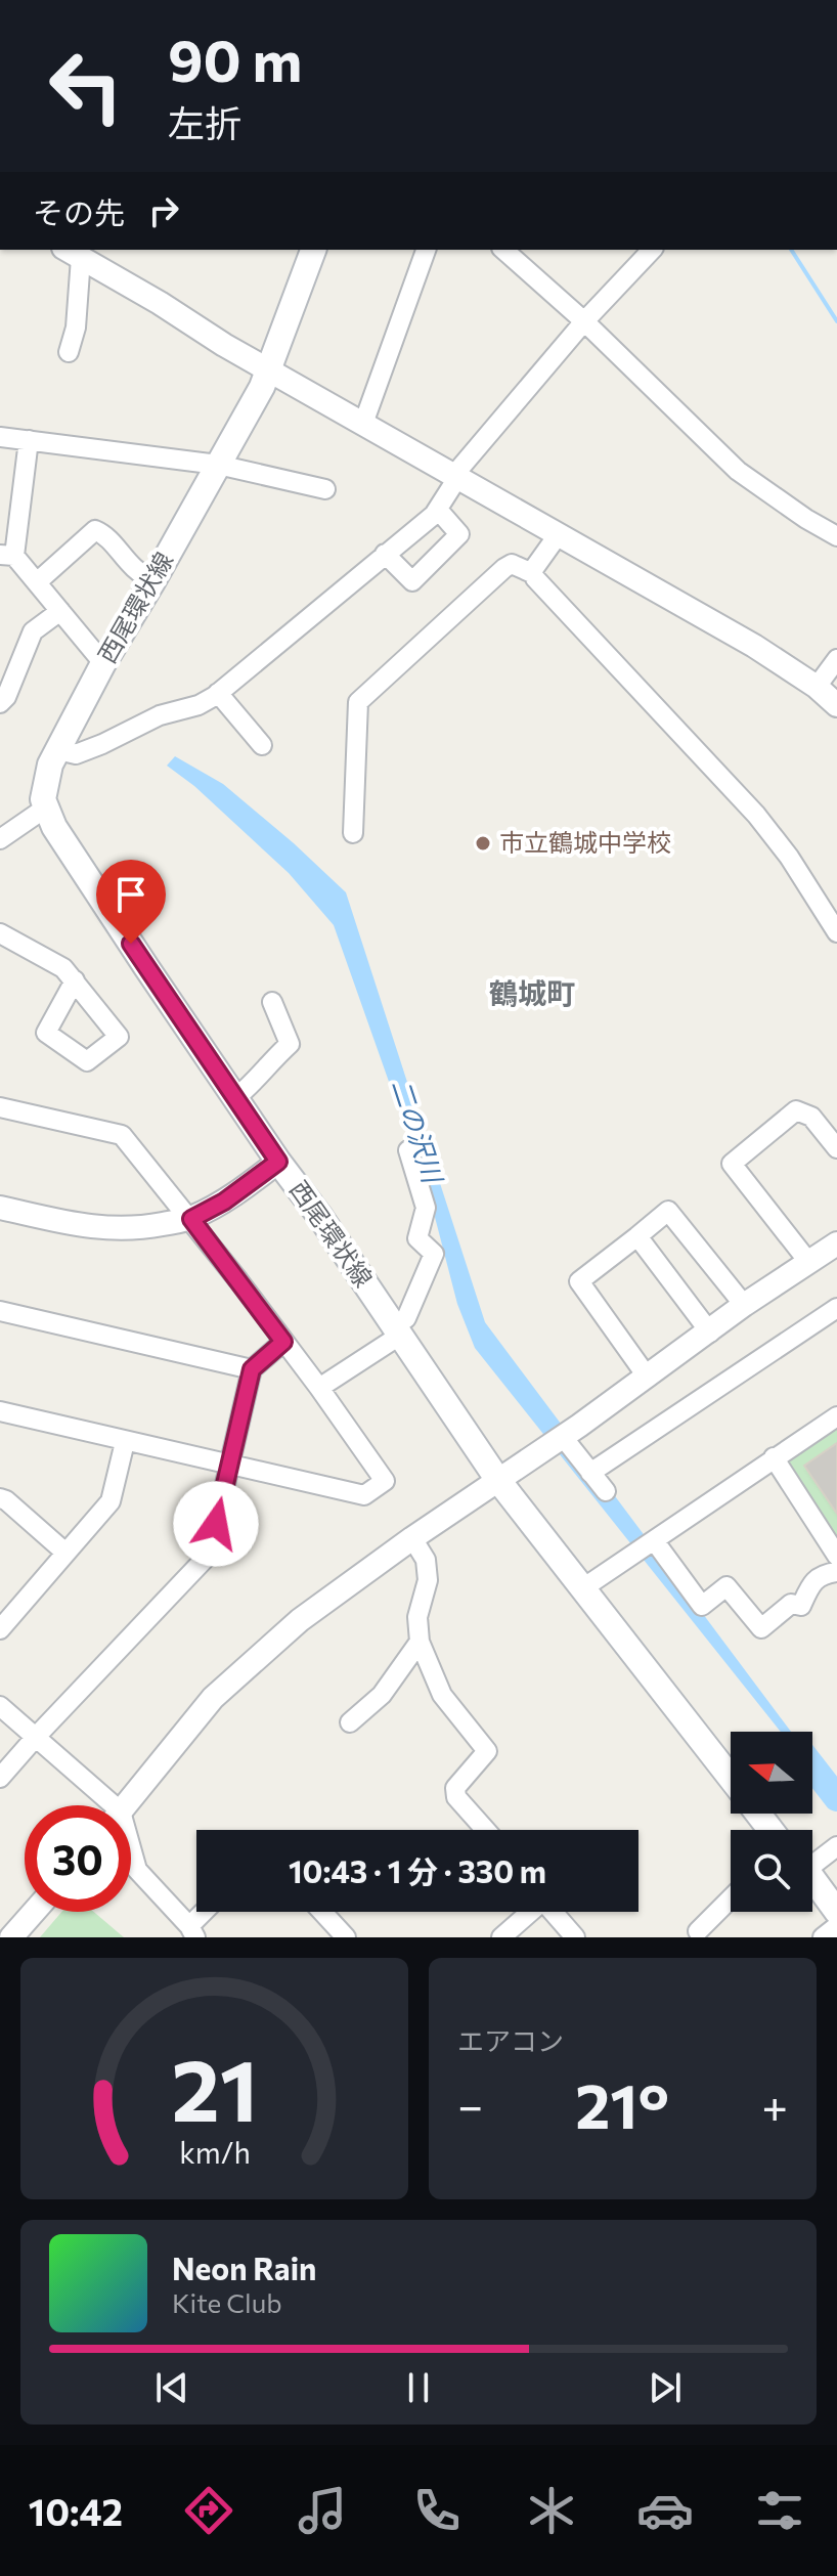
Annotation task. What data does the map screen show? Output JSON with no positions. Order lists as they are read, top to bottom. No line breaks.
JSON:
{"streets":{"main road":["西尾環状線"]},"districts":["鶴城町"],"water":["二の沢川"],"places":["市立鶴城中学校"],"north":"left","page":{"turn":["90 m","左折"],"then":"その先","limit":"30","trip":"10:43 · 1 分 · 330 m","tile":"エアコン","heat":["−","21°","+"],"song":["Neon Rain","Kite Club"],"tabs":"10:42","gauge":["21","km/h"]}}
